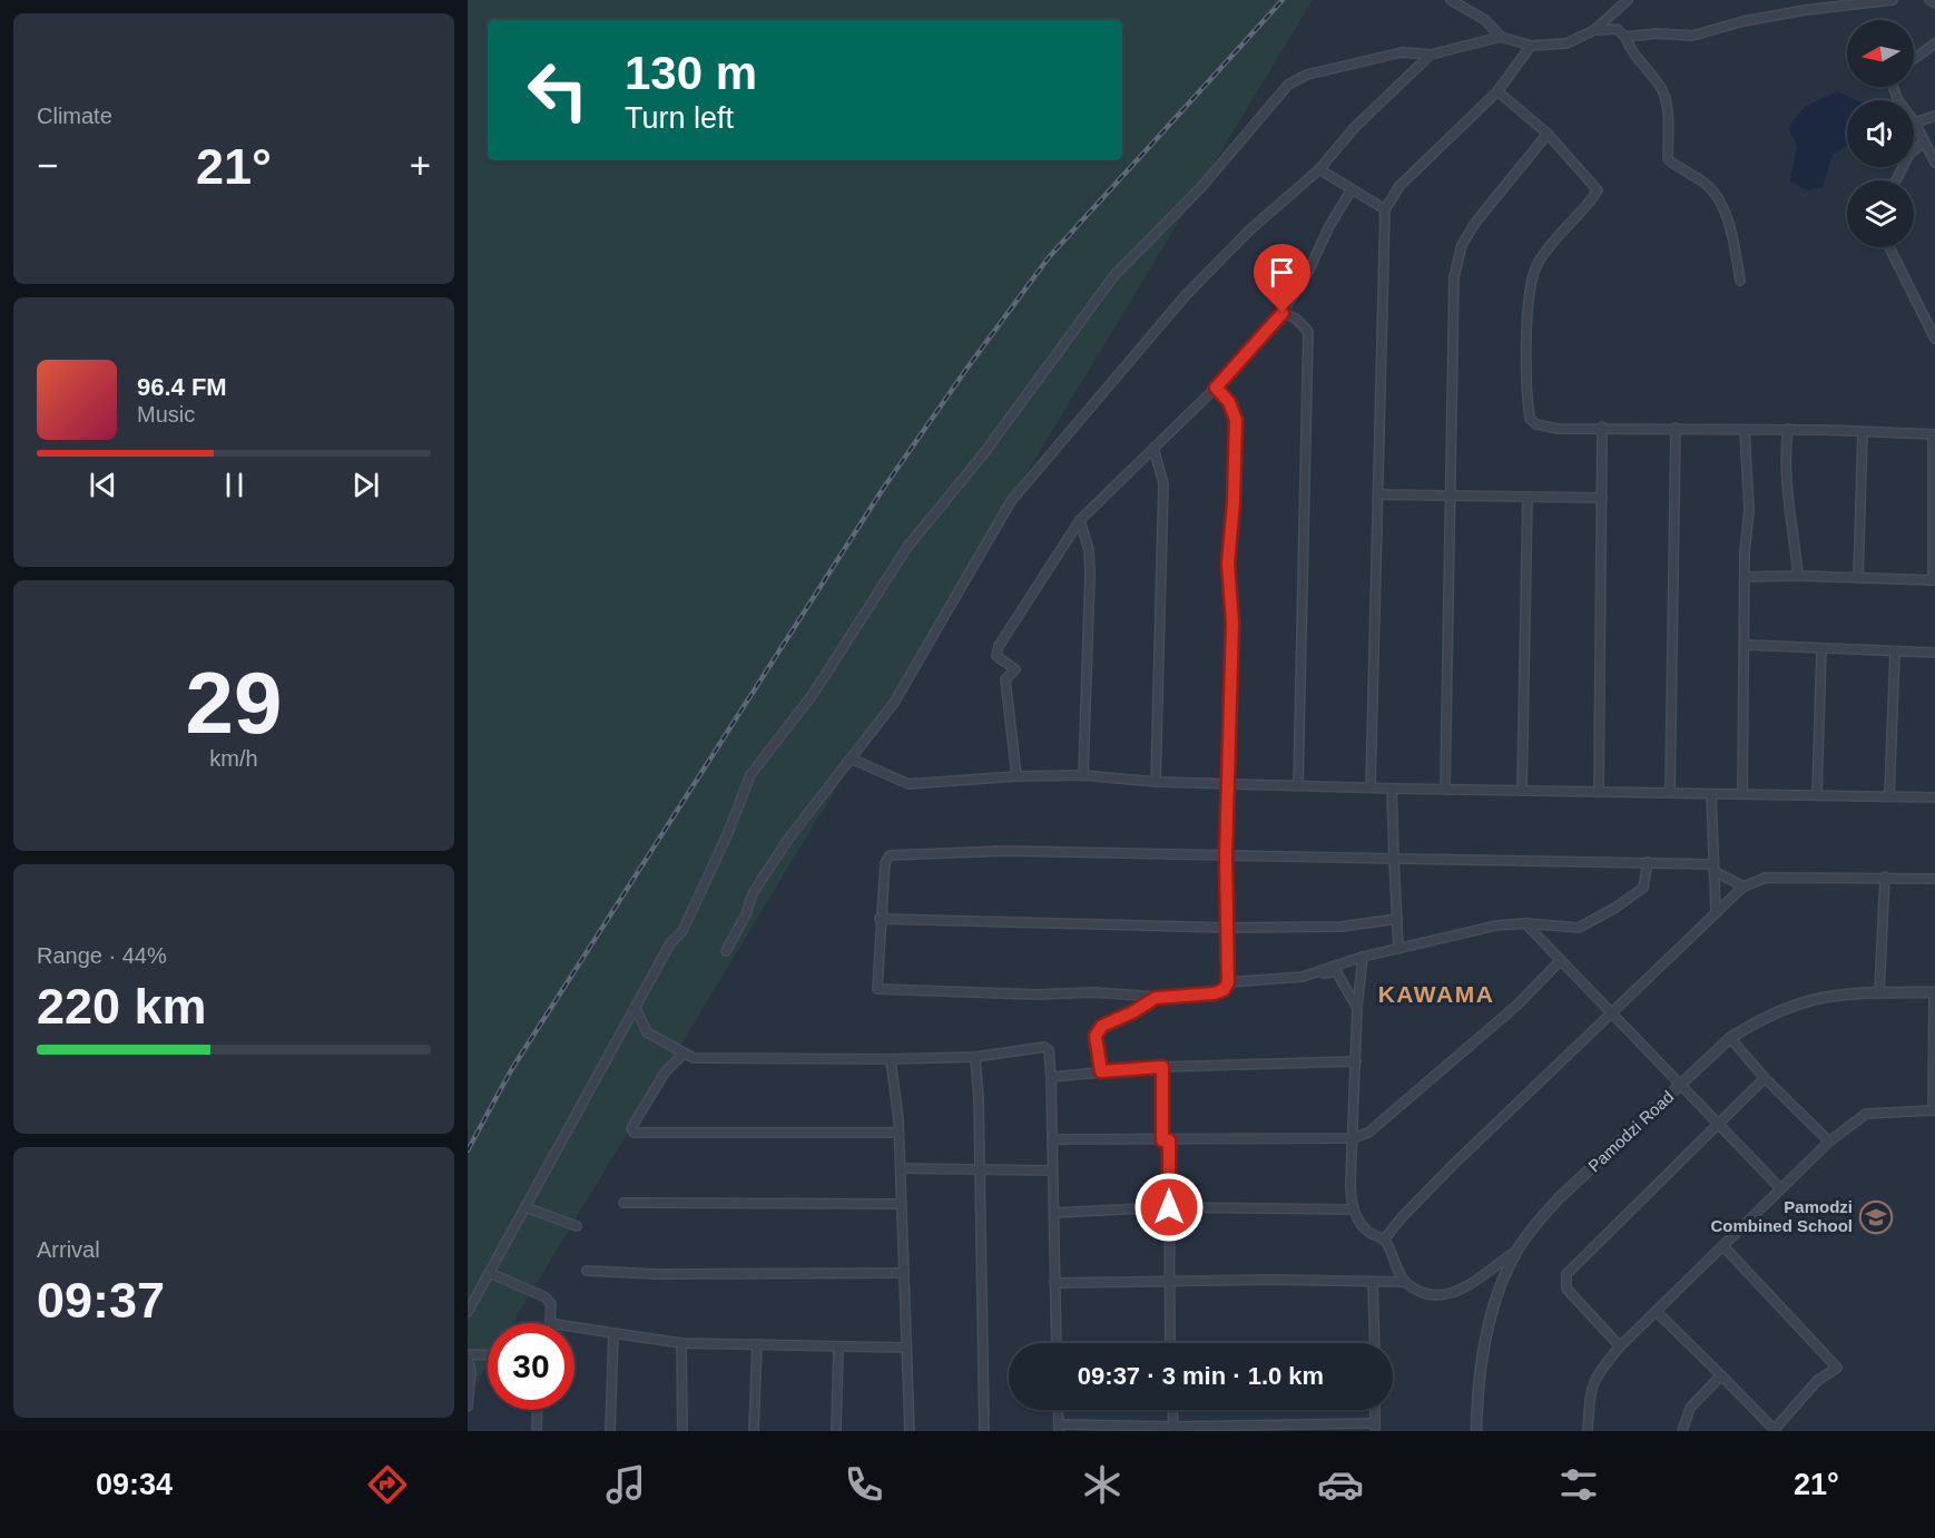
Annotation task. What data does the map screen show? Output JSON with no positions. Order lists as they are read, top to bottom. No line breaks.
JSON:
{"streets":{"street":["Pamodzi Road"]},"districts":["KAWAMA"],"places":{"school or university":["Pamodzi Combined School"]},"north":"left","page":{"tile":["Climate",["29","km/h"],["Range · 44%","220 km"],["Arrival","09:37"]],"turn":["130 m","Turn left"],"heat":["−","21°","+"],"song":["96.4 FM","Music"],"limit":"30","trip":"09:37 · 3 min · 1.0 km","tabs":["09:34","21°"]}}
